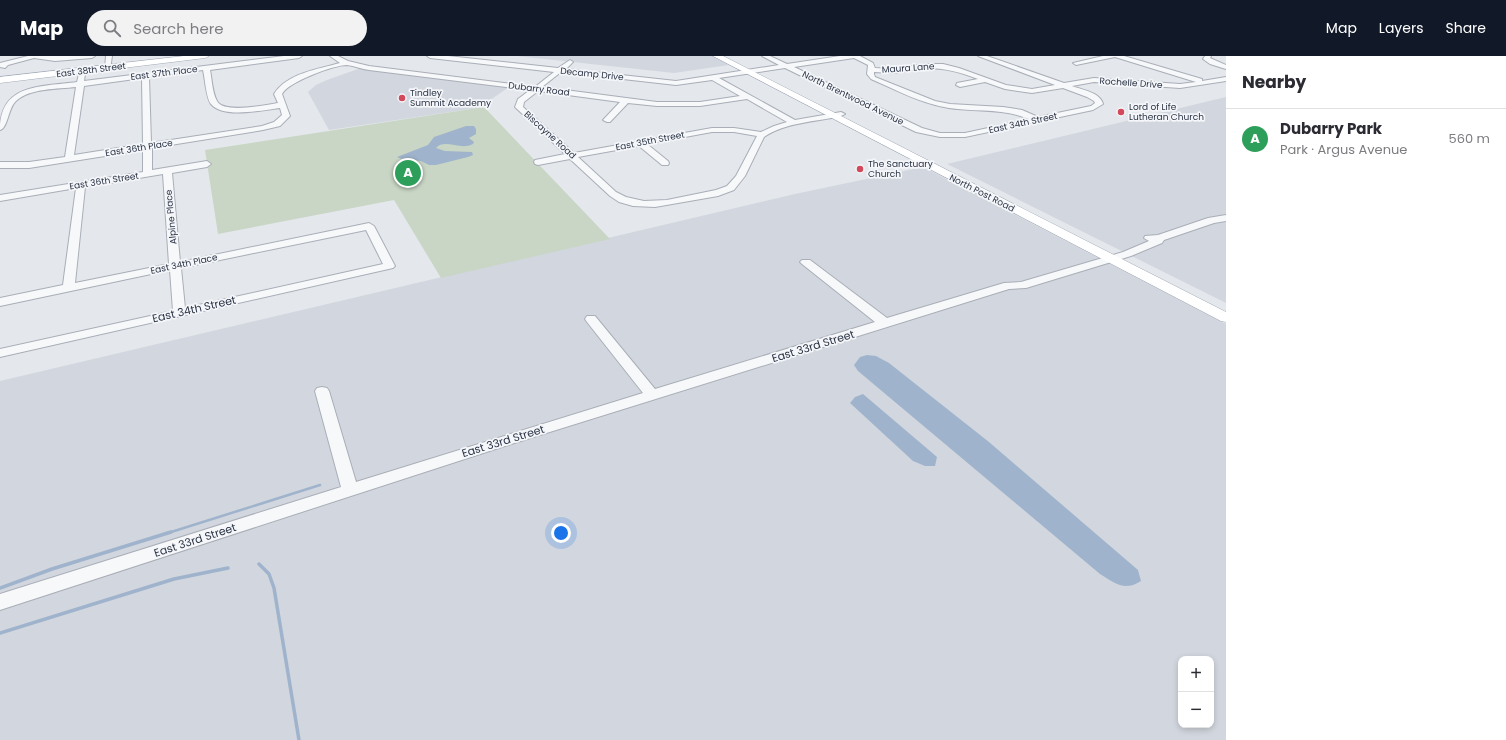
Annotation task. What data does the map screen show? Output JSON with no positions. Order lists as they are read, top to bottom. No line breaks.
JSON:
{"streets":{"main road":["East 38th Street","North Post Road"],"street":["Maura Lane","East 37th Place","Decamp Drive","Rochelle Drive","Dubarry Road","North Brentwood Avenue","East 34th Street","Biscayne Road","East 35th Street","East 36th Place","East 36th Street","Alpine Place","East 34th Place","East 33rd Street"]},"crossings":[["Maura Lane","Rochelle Drive"],["Decamp Drive","Biscayne Road"],["Decamp Drive","North Post Road"],["Rochelle Drive","East 34th Street"],["Dubarry Road","Biscayne Road"],["North Brentwood Avenue","East 34th Street"],["East 34th Street","Alpine Place"],["East 34th Street","East 34th Place"],["Biscayne Road","East 35th Street"],["East 36th Street","Alpine Place"],["North Post Road","East 33rd Street"],["Alpine Place","East 34th Place"]],"places":["Tindley Summit Academy","Lord of Life Lutheran Church","The Sanctuary Church"],"page":{"header":"Map","search":"Search here","nav":["Map","Layers","Share"],"heading":"Nearby","list":[{"mark":"A","name":"Dubarry Park","note":"Park · Argus Avenue","value":"560 m"}],"pins":"A","map_buttons":["+","−"]}}
